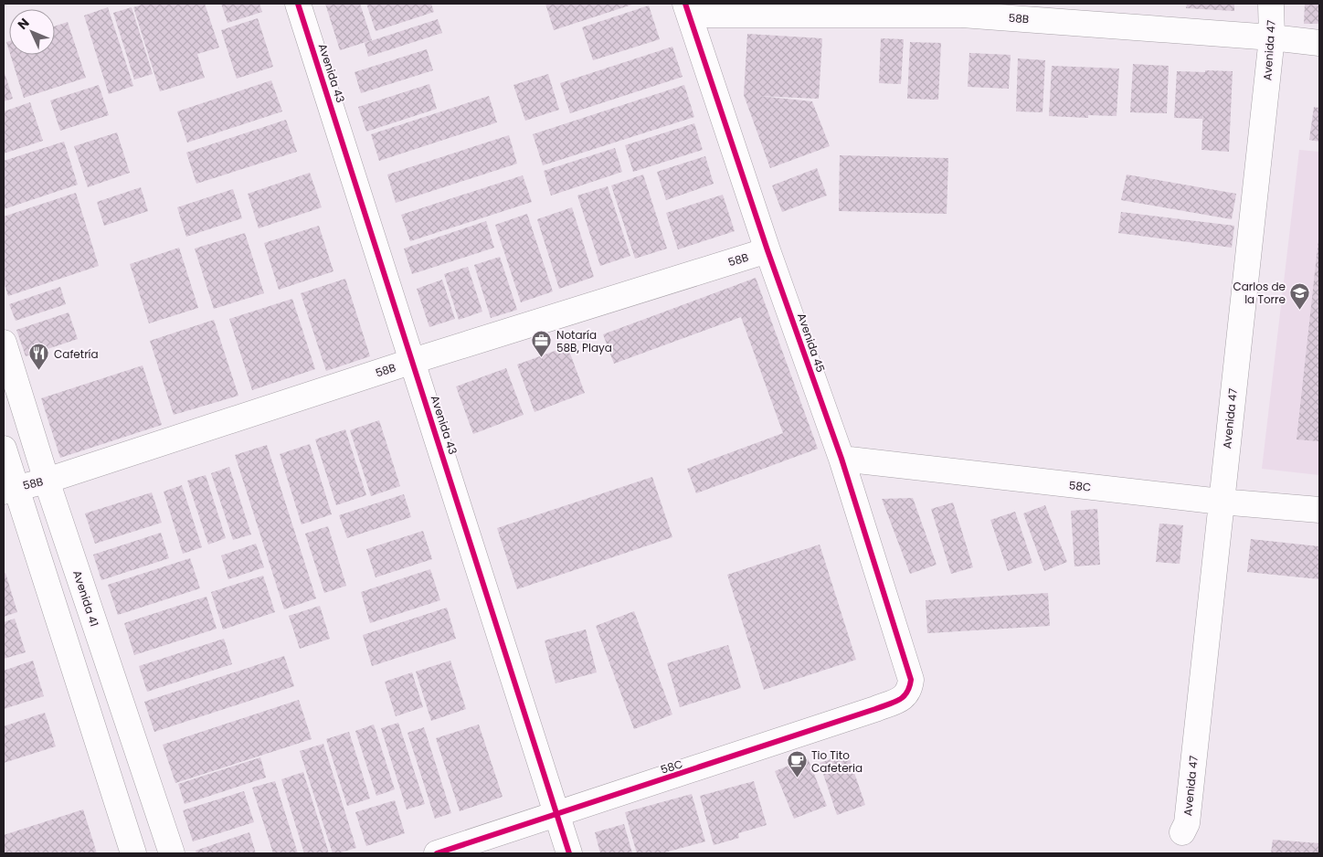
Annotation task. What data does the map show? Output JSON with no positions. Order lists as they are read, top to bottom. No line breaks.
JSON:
{"streets":{"street":["58B","Avenida 47","Avenida 43","Avenida 45","58C","Avenida 41"]},"crossings":[["58B","Avenida 47"],["58B","Avenida 43"],["58B","Avenida 45"],["58B","Avenida 41"],["Avenida 47","58C"],["Avenida 43","58C"],["Avenida 45","58C"]],"places":{"school or university":["Carlos de la Torre"],"office":["Notaría 58B, Playa"],"restaurant":["Cafetría"],"cafe":["Tio Tito Cafeteria"]},"north":"top left"}
